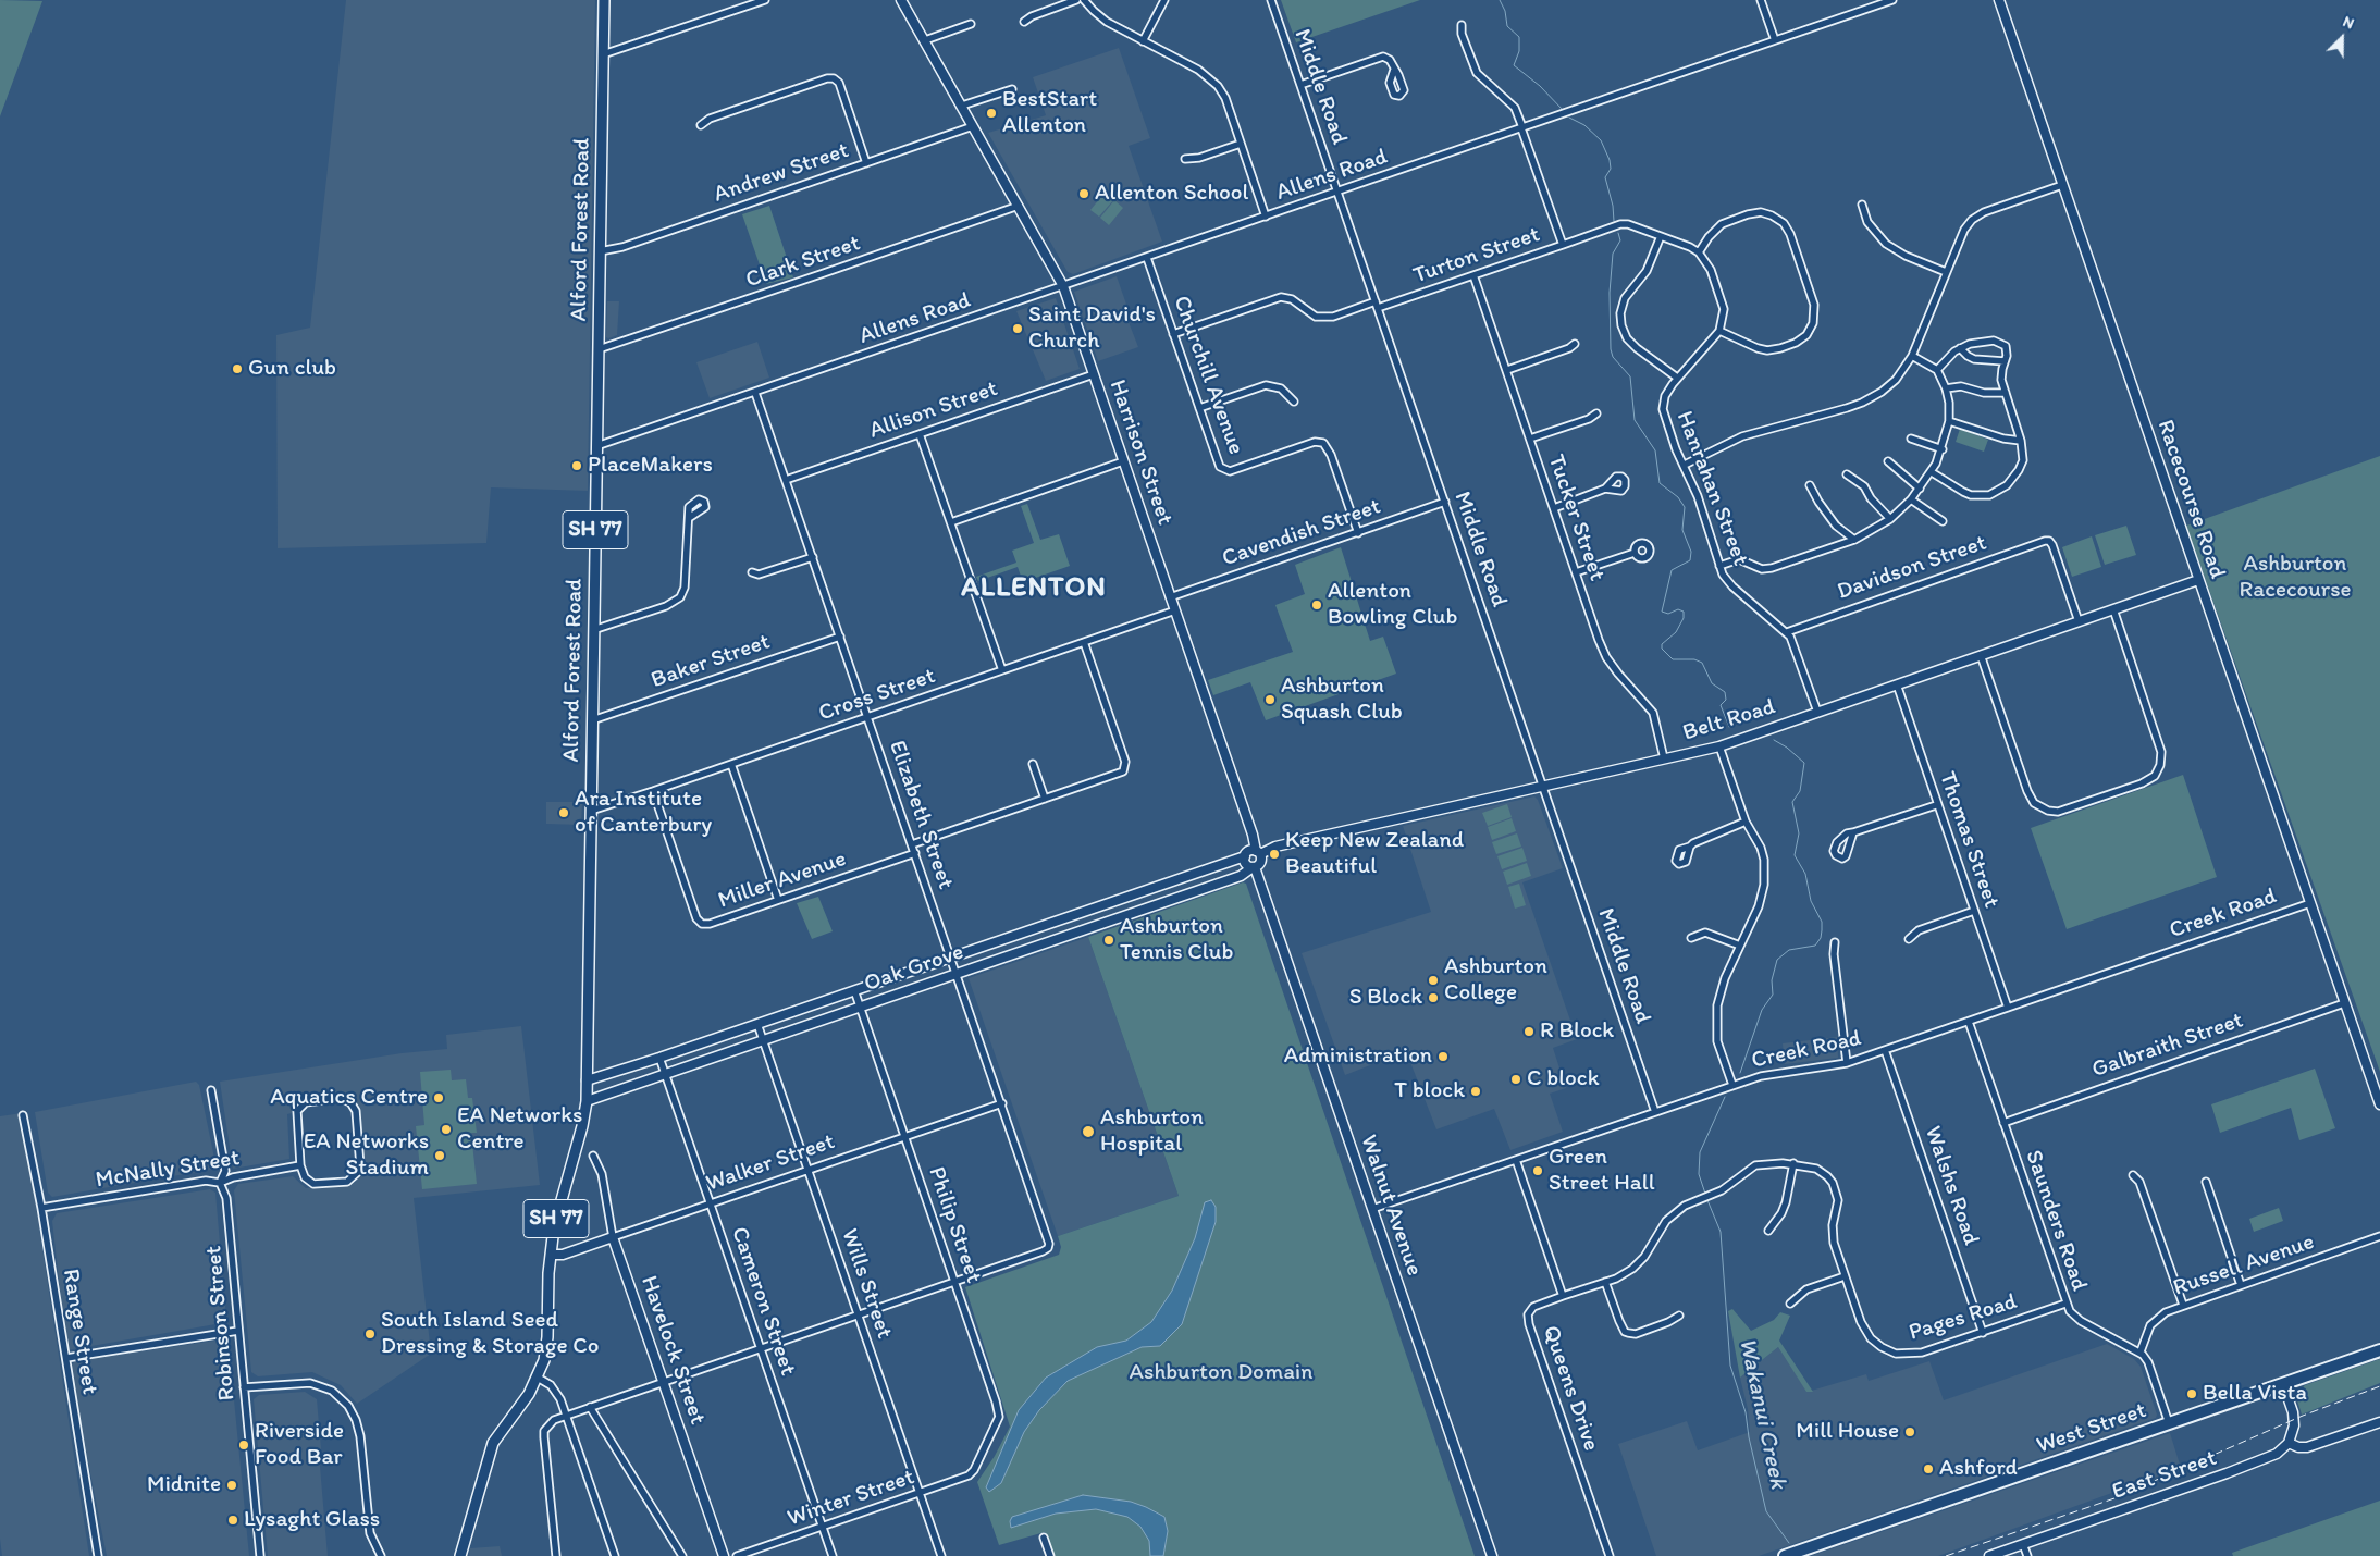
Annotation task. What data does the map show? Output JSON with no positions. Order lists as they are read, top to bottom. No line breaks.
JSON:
{"streets":{"highway":["West Street"],"main road":["Alford Forest Road","SH 77"],"street":["Middle Road","Andrew Street","Allens Road","Turton Street","Clark Street","Churchill Avenue","Allison Street","Harrison Street","Hanrahan Street","Racecourse Road","Tucker Street","Cavendish Street","Davidson Street","Baker Street","Cross Street","Belt Road","Elizabeth Street","Thomas Street","Miller Avenue","Creek Road","Oak Grove","Galbraith Street","Walker Street","McNally Street","Walshs Road","Walnut Avenue","Saunders Road","Philip Street","Russell Avenue","Wills Street","Cameron Street","Pages Road","Robinson Street","Range Street","Havelock Street","Queens Drive","East Street","Winter Street"]},"crossings":[["Middle Road","Allens Road"],["Middle Road","Turton Street"],["Middle Road","Cavendish Street"],["Middle Road","Belt Road"],["Middle Road","Creek Road"],["Andrew Street","Alford Forest Road"],["Andrew Street","Harrison Street"],["Allens Road","Alford Forest Road"],["Allens Road","Turton Street"],["Allens Road","Churchill Avenue"],["Allens Road","Harrison Street"],["Allens Road","Elizabeth Street"],["Alford Forest Road","Clark Street"],["Alford Forest Road","SH 77"],["Alford Forest Road","Baker Street"],["Alford Forest Road","Cross Street"],["Alford Forest Road","Oak Grove"],["Turton Street","Tucker Street"],["Clark Street","Harrison Street"],["Churchill Avenue","Cavendish Street"],["Allison Street","Harrison Street"],["Allison Street","Elizabeth Street"],["Harrison Street","Cavendish Street"],["Harrison Street","Cross Street"],["Harrison Street","Belt Road"],["Harrison Street","Oak Grove"],["Harrison Street","Walnut Avenue"],["Hanrahan Street","Davidson Street"],["Hanrahan Street","Belt Road"],["Racecourse Road","Belt Road"],["Racecourse Road","Creek Road"],["Racecourse Road","Galbraith Street"],["Tucker Street","Belt Road"],["SH 77","Oak Grove"],["SH 77","Walker Street"],["Davidson Street","Belt Road"],["Baker Street","Elizabeth Street"],["Cross Street","Elizabeth Street"],["Cross Street","Miller Avenue"],["Belt Road","Thomas Street"],["Belt Road","Oak Grove"],["Belt Road","Walnut Avenue"],["Elizabeth Street","Miller Avenue"],["Elizabeth Street","Oak Grove"],["Elizabeth Street","Walker Street"],["Elizabeth Street","Philip Street"],["Thomas Street","Creek Road"],["Creek Road","Walshs Road"],["Creek Road","Walnut Avenue"],["Creek Road","Saunders Road"],["Creek Road","Queens Drive"],["Oak Grove","Walnut Avenue"],["Oak Grove","Philip Street"],["Oak Grove","Wills Street"],["Oak Grove","Cameron Street"],["Galbraith Street","Saunders Road"],["Walker Street","Philip Street"],["Walker Street","Wills Street"],["Walker Street","Cameron Street"],["Walker Street","Havelock Street"],["McNally Street","Robinson Street"],["McNally Street","Range Street"],["Walshs Road","Pages Road"],["Saunders Road","Russell Avenue"],["Saunders Road","Pages Road"],["Philip Street","Winter Street"],["Wills Street","Winter Street"],["Cameron Street","Winter Street"],["Pages Road","Queens Drive"]],"districts":["ALLENTON"],"water":["Wakanui Creek"],"parks":["Ashburton Racecourse","Ashburton Domain"],"places":["BestStart Allenton","Allenton School","Saint David's Church","Gun club","PlaceMakers","Allenton Bowling Club","Ashburton Squash Club","Ara Institute of Canterbury","Keep New Zealand Beautiful","Ashburton Tennis Club","Ashburton College","S Block","R Block","Administration","C block","T block","Aquatics Centre","EA Networks Centre","Ashburton Hospital","EA Networks Stadium","Green Street Hall","South Island Seed Dressing & Storage Co","Bella Vista","Mill House","Riverside Food Bar","Ashford","Midnite","Lysaght Glass"],"north":"top right"}
